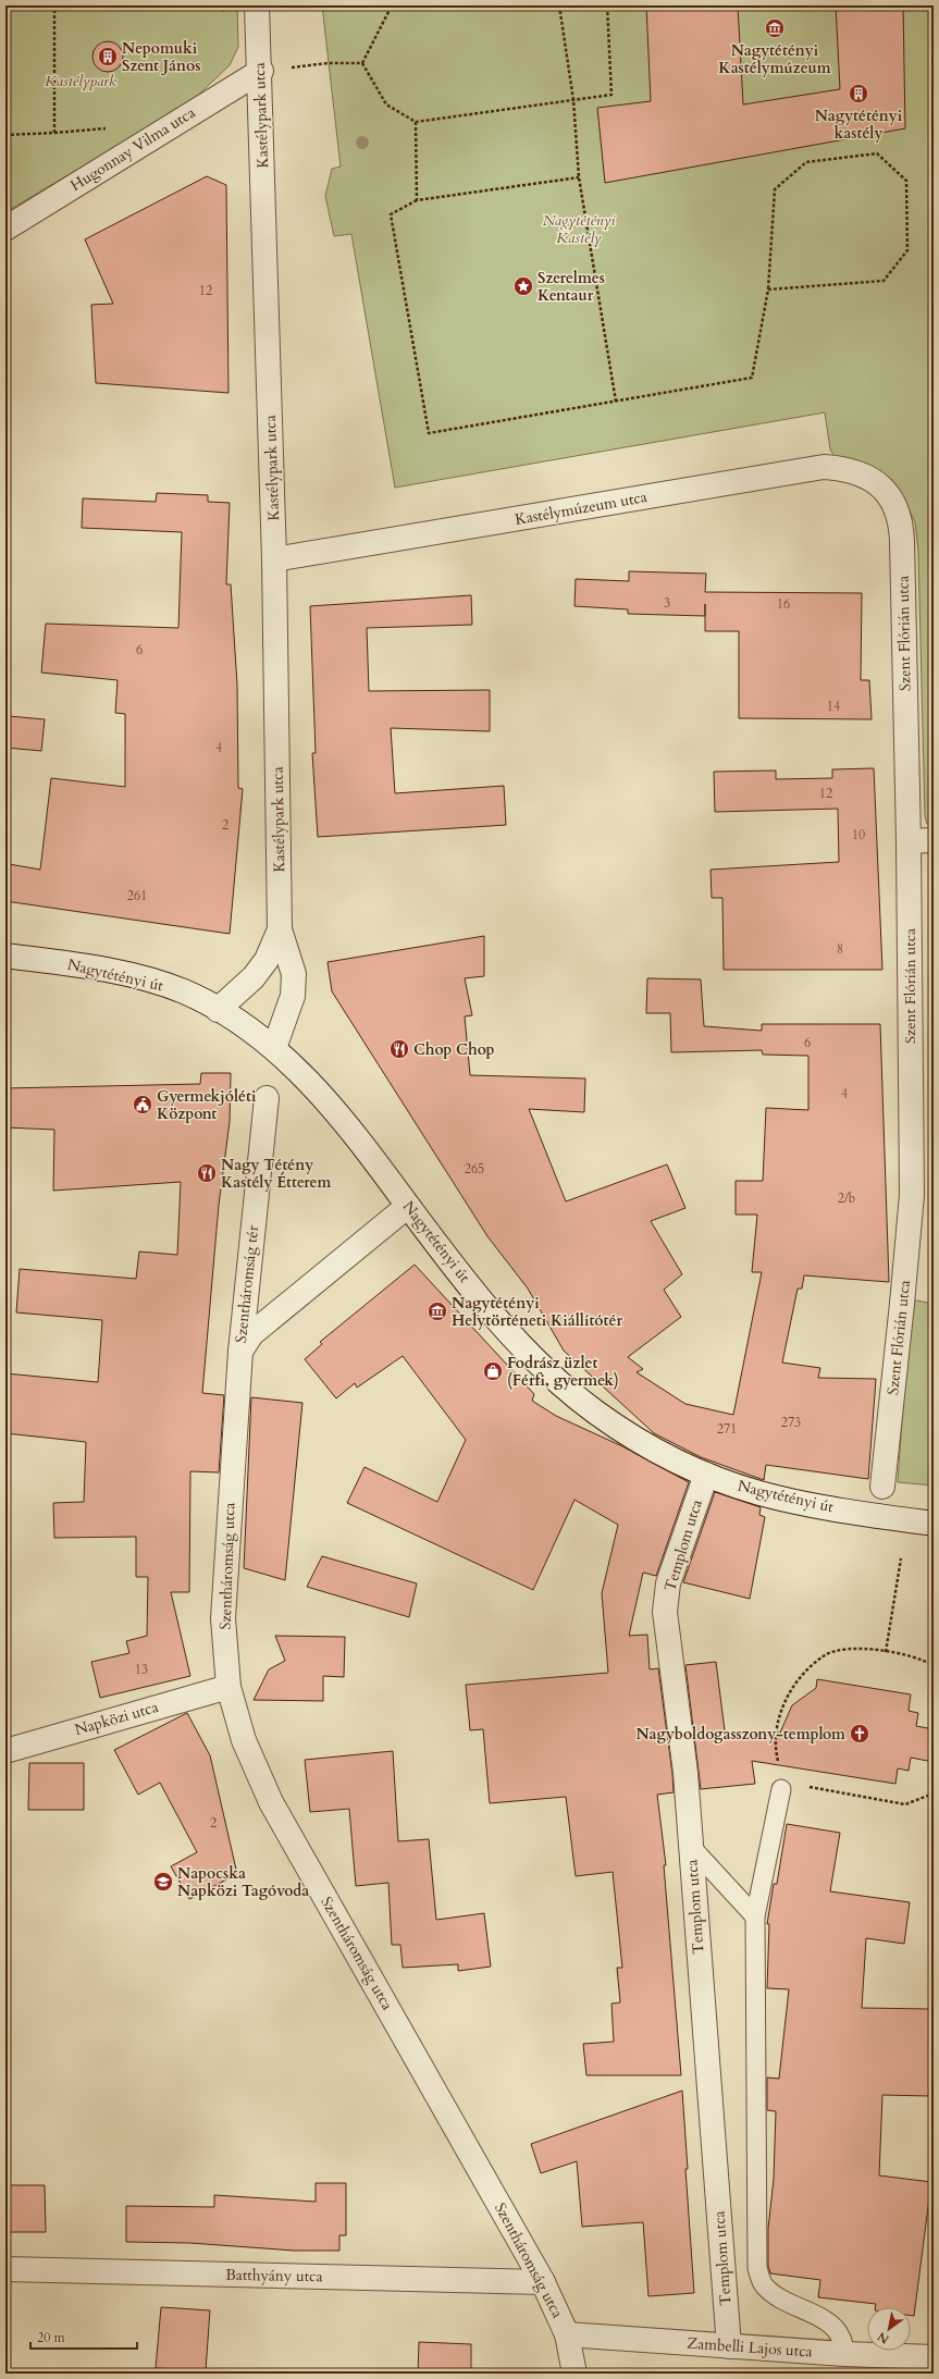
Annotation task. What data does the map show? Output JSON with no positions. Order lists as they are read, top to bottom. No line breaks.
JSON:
{"streets":{"street":["Kastélypark utca","Hugonnay Vilma utca","Kastélymúzeum utca","Szent Flórián utca","Nagytétényi út","Szentháromság tér","Templom utca","Szentháromság utca","Napközi utca","Batthyány utca","Zambelli Lajos utca"]},"crossings":[["Kastélypark utca","Hugonnay Vilma utca"],["Kastélypark utca","Kastélymúzeum utca"],["Kastélypark utca","Nagytétényi út"],["Kastélymúzeum utca","Szent Flórián utca"],["Nagytétényi út","Szentháromság tér"],["Nagytétényi út","Templom utca"],["Szentháromság tér","Szentháromság utca"],["Templom utca","Zambelli Lajos utca"],["Szentháromság utca","Napközi utca"],["Szentháromság utca","Batthyány utca"],["Szentháromság utca","Zambelli Lajos utca"]],"parks":["Kastélypark","Nagytétényi Kastély"],"places":{"museum":["Nagytétényi Kastélymúzeum","Nagytétényi Helytörténeti Kiállítótér"],"building":["Nepomuki Szent János","Nagytétényi kastély"],"place":["Szerelmes Kentaur"],"restaurant":["Chop Chop","Nagy Tétény Kastély Étterem"],"public building":["Gyermekjóléti Központ"],"shop":["Fodrász üzlet (Férfi, gyermek)"],"church":["Nagyboldogasszony-templom"],"school or university":["Napocska Napközi Tagóvoda"]},"house_numbers":["12","3","16","6","14","4","12","2","10","261","8","6","4","265","2/b","273","271","13","2"],"scale_bar":"20 m","north":"bottom left"}
